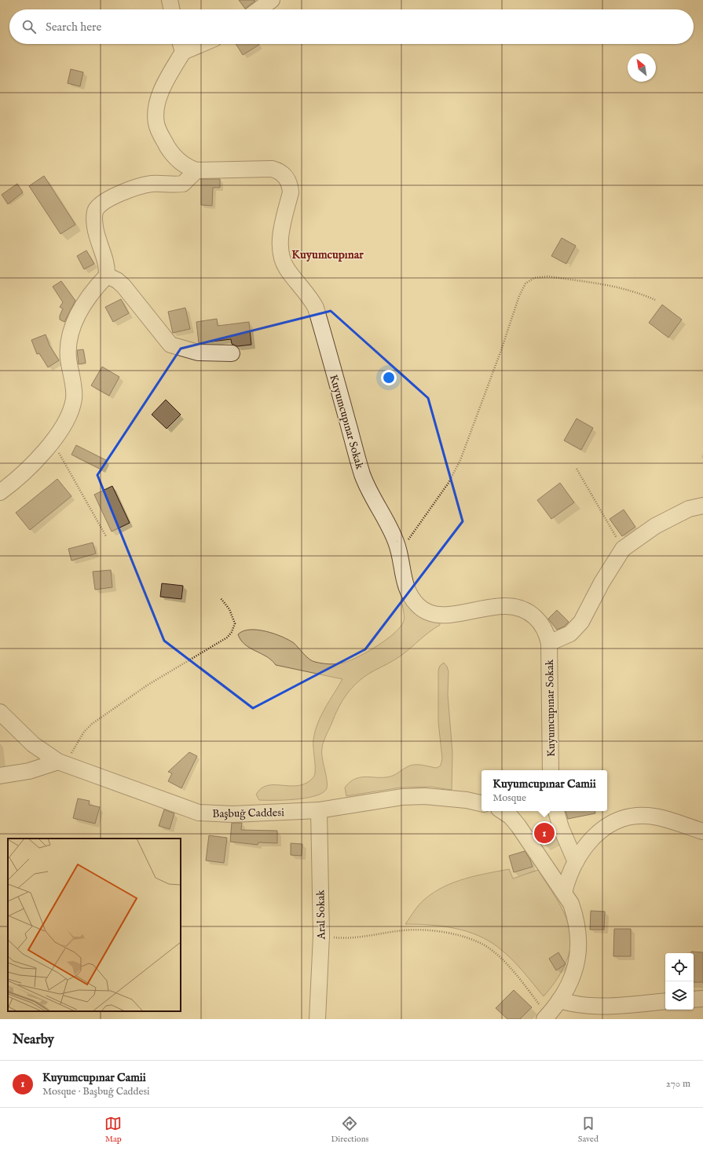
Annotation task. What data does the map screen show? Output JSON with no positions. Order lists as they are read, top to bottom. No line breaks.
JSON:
{"streets":{"street":["Kuyumcupınar Sokak","Başbuğ Caddesi","Aral Sokak"]},"crossings":[["Başbuğ Caddesi","Aral Sokak"]],"districts":["Kuyumcupınar"],"north":"top left","page":{"search":"Search here","popup":["Kuyumcupınar Camii","Mosque"],"pins":"1","heading":"Nearby","list":[{"mark":"1","name":"Kuyumcupınar Camii","note":"Mosque · Başbuğ Caddesi","value":"270 m"}],"nav":["Map","Directions","Saved"]}}
